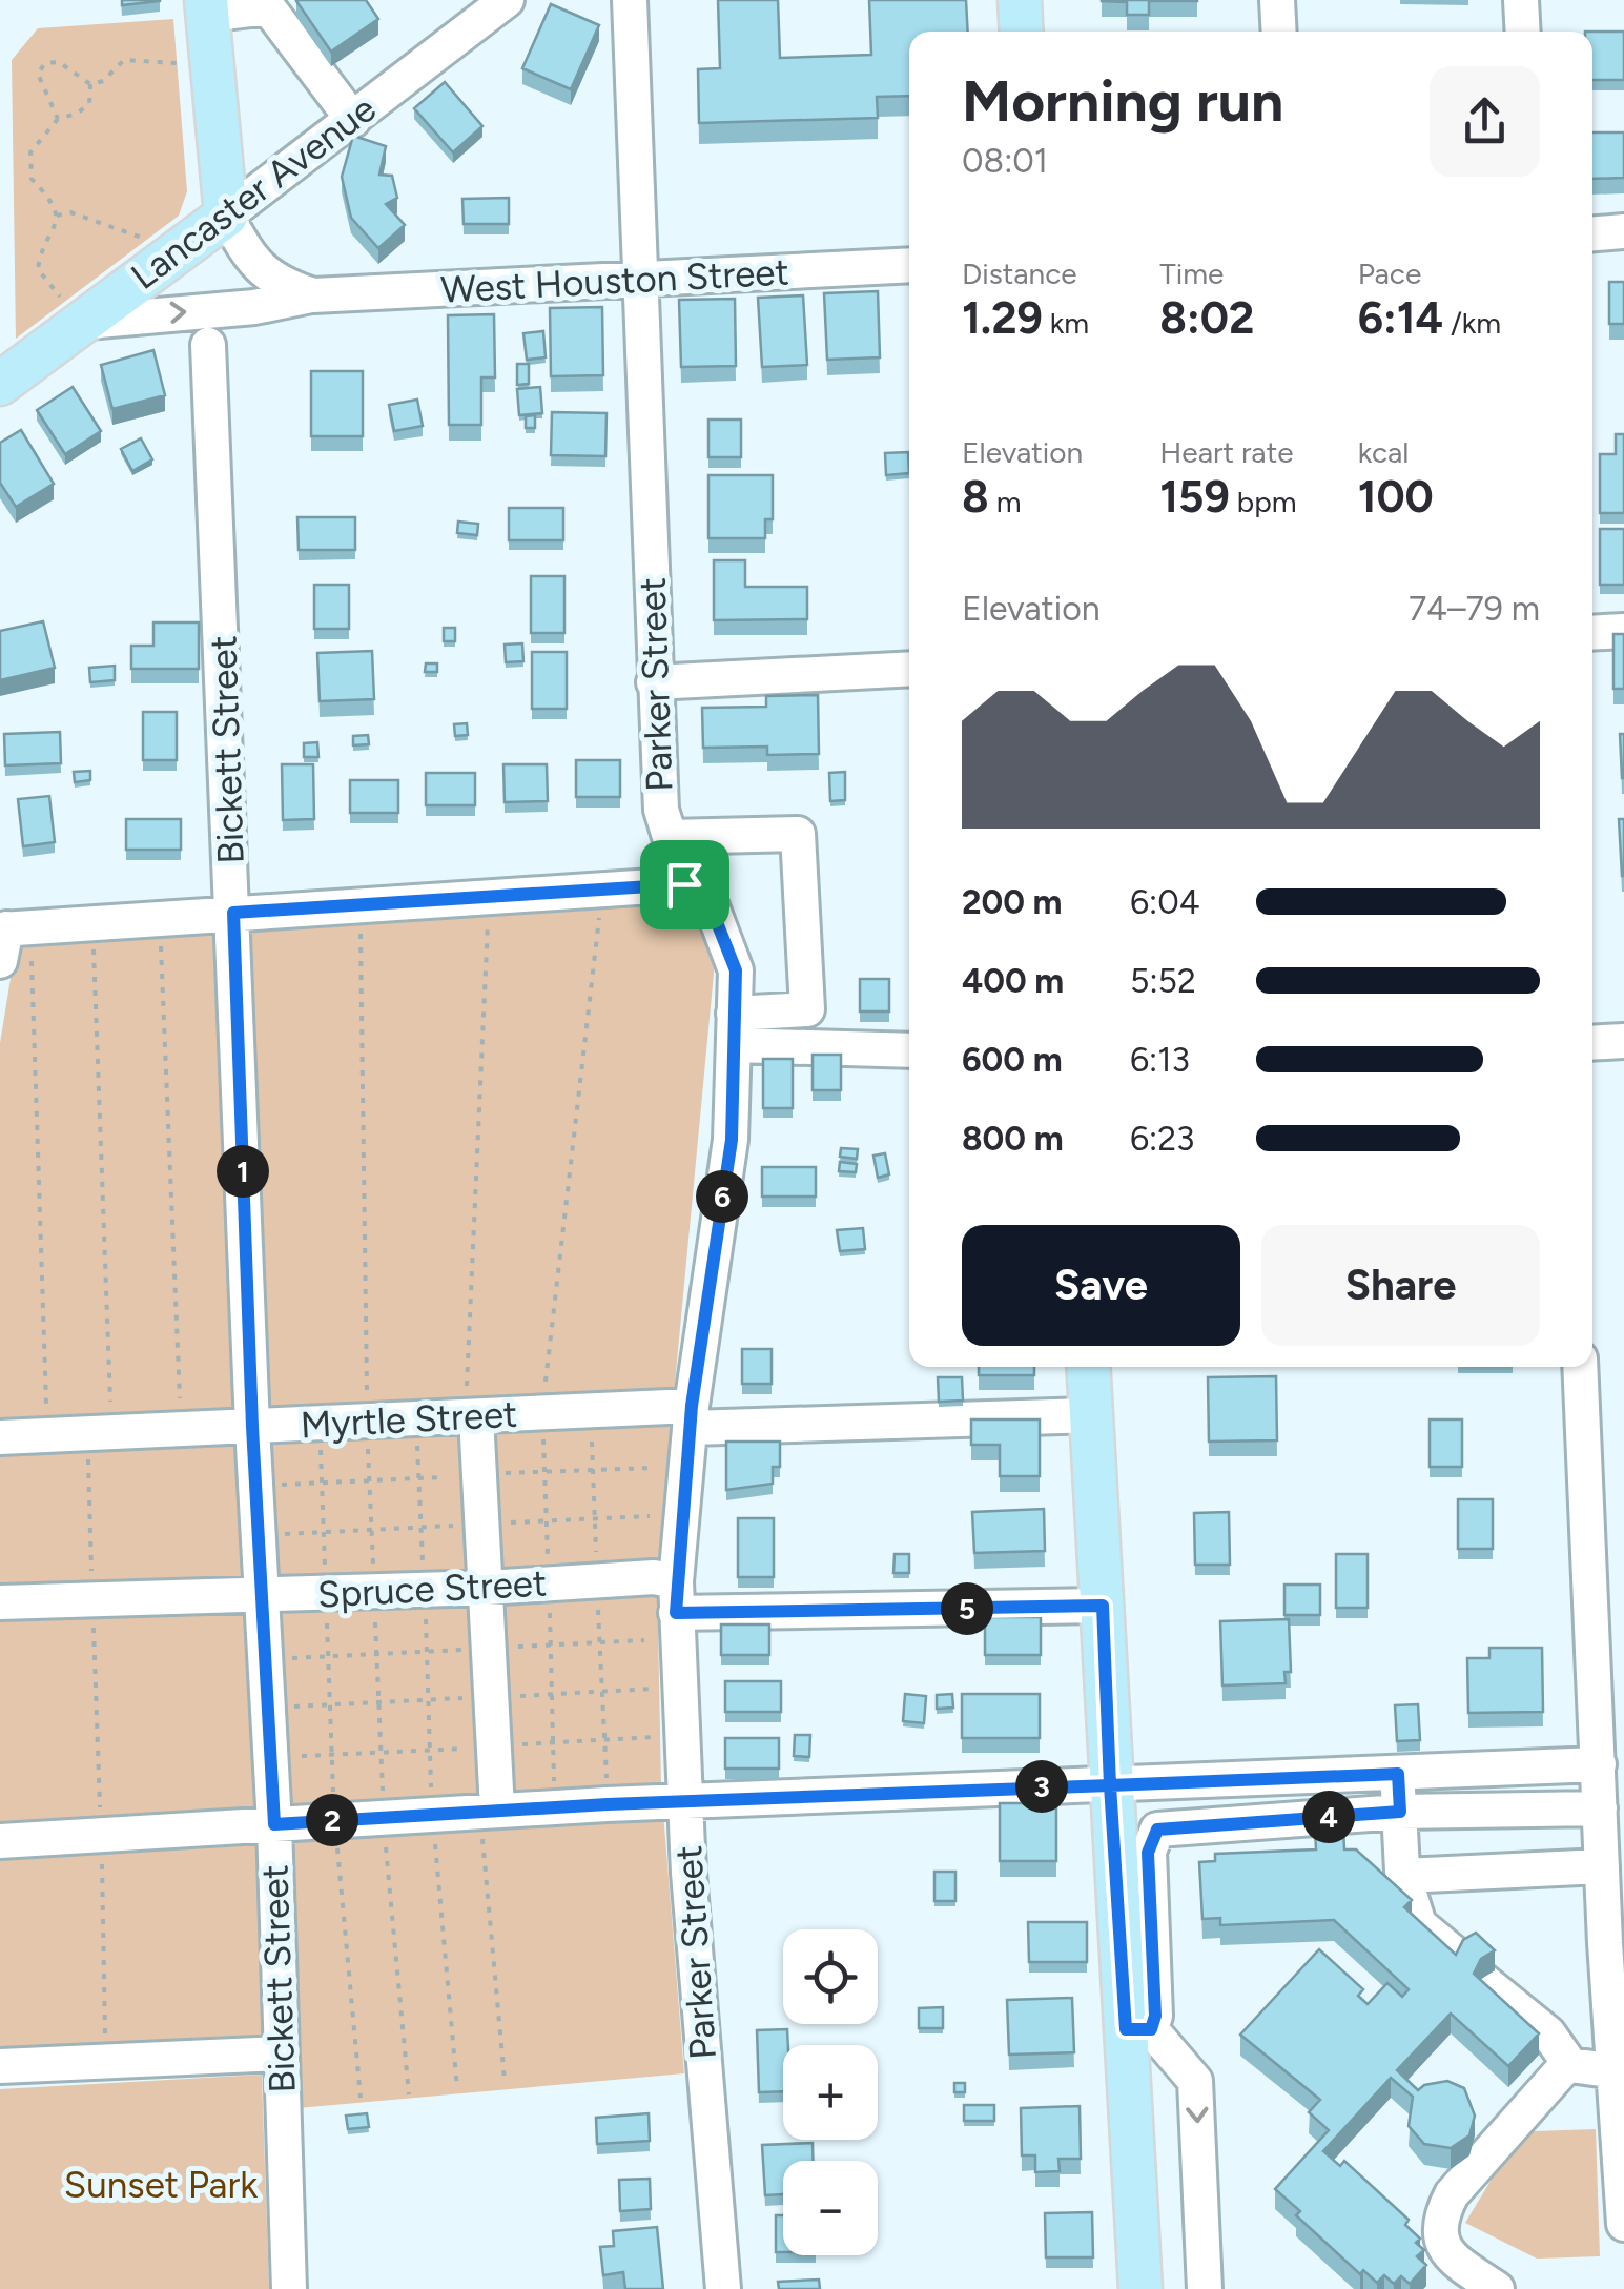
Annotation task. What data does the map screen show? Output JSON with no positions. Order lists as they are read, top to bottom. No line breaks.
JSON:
{"streets":{"main road":["Lancaster Avenue"],"street":["West Houston Street","Parker Street","Bickett Street","Myrtle Street","Spruce Street"]},"crossings":[["Lancaster Avenue","West Houston Street"],["West Houston Street","Parker Street"],["Parker Street","Myrtle Street"],["Parker Street","Spruce Street"],["Bickett Street","Myrtle Street"],["Bickett Street","Spruce Street"]],"parks":["Sunset Park"],"page":{"heading":["Morning run","08:01"],"stats":[["Distance","1.29 km"],["Time","8:02"],["Pace","6:14 /km"],["Elevation","8 m"],["Heart rate","159 bpm"],["kcal","100"]],"chart":["Elevation","74–79 m"],"list":[{"name":"200 m","note":"6:04"},{"name":"400 m","note":"5:52"},{"name":"600 m","note":"6:13"},{"name":"800 m","note":"6:23"}],"pins":["1","6","5","3","4","2"],"buttons":["Save","Share"],"map_buttons":["+","−"]}}
